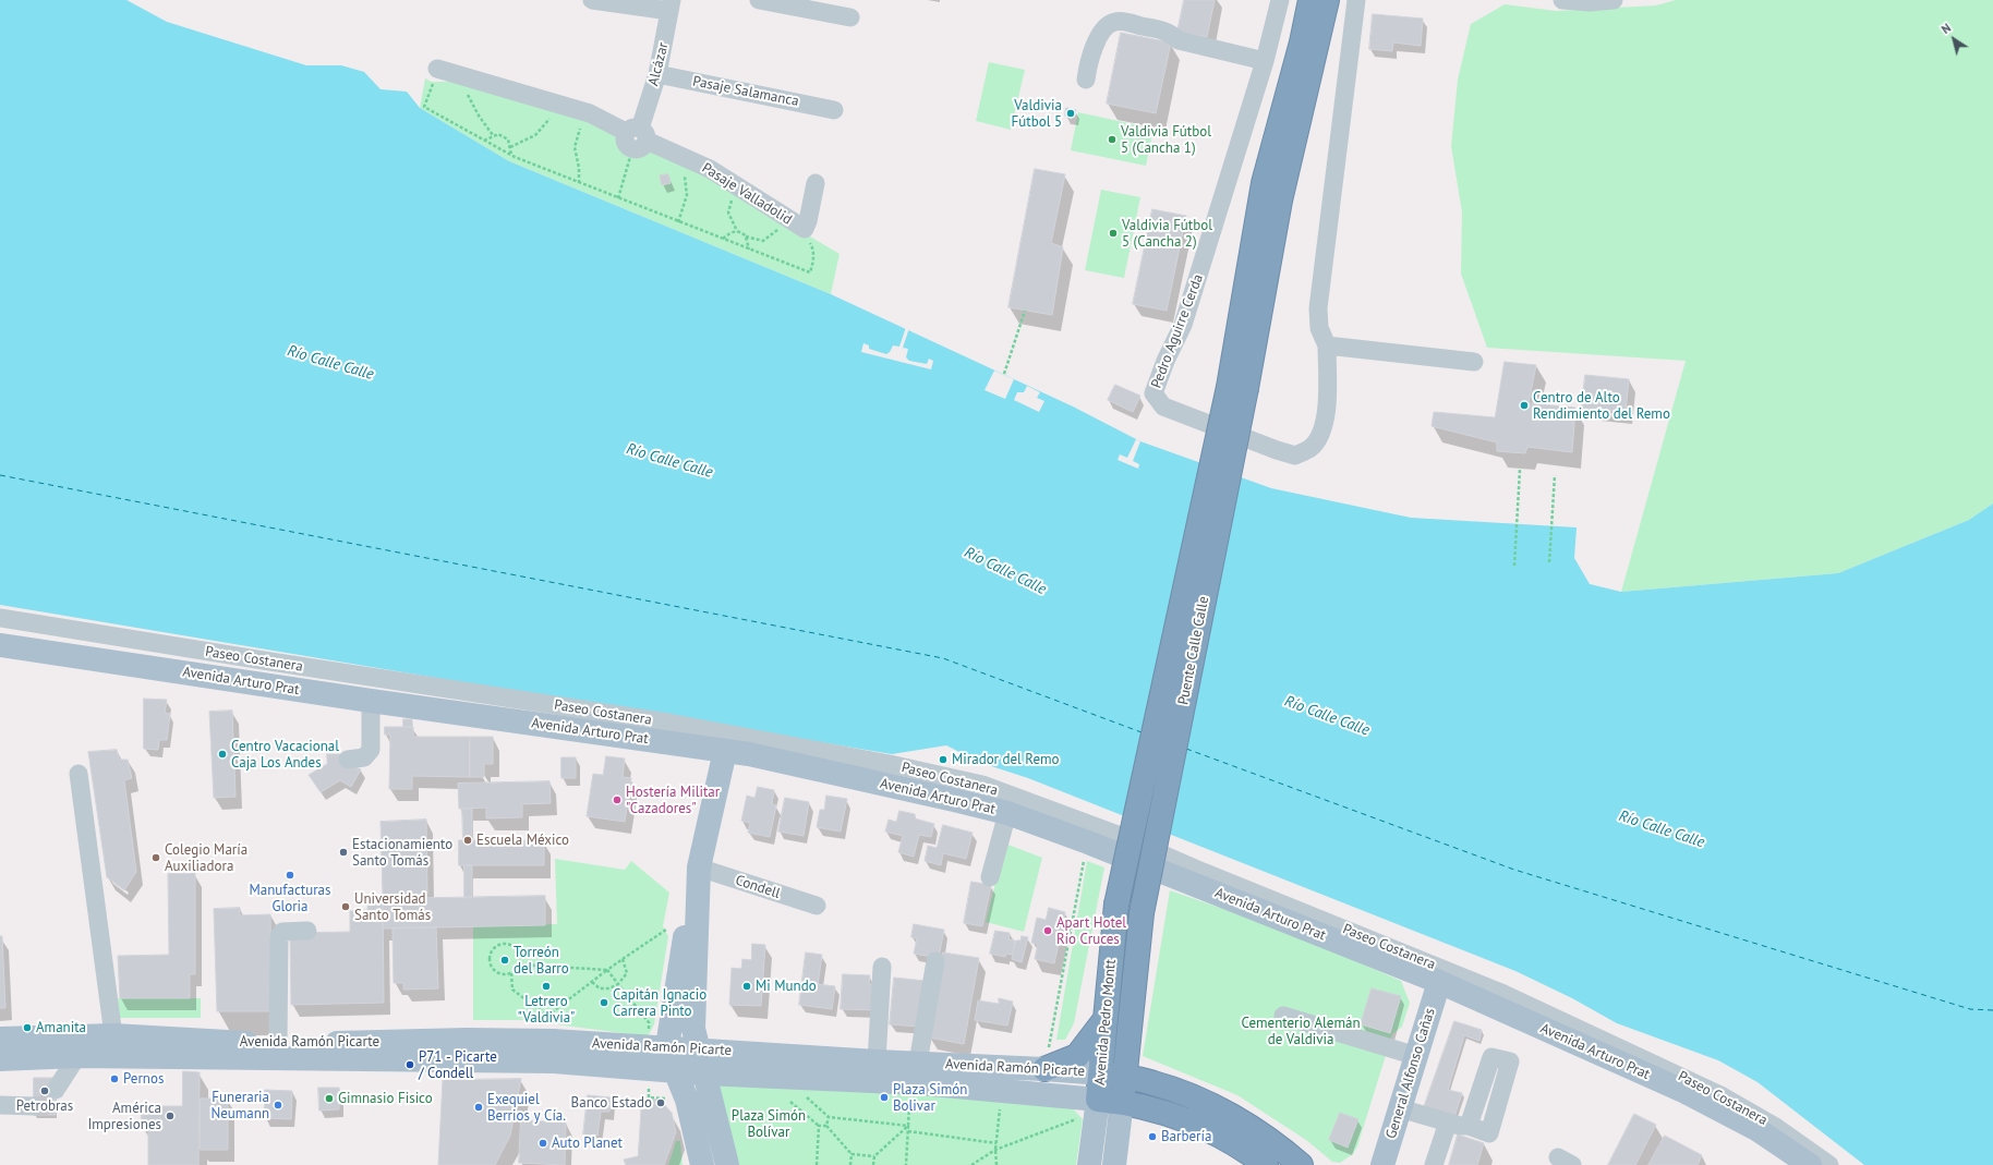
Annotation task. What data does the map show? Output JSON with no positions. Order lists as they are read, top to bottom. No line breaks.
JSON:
{"streets":{"highway":["Puente Calle Calle","Avenida Pedro Montt","Avenida Ramón Picarte"],"main road":["Avenida Arturo Prat","General Alfonso Cañas"],"street":["Alcázar","Pasaje Salamanca","Pasaje Valladolid","Pedro Aguirre Cerda","Paseo Costanera","Condell"]},"crossings":[["Alcázar","Pasaje Salamanca"],["Alcázar","Pasaje Valladolid"],["Puente Calle Calle","Avenida Pedro Montt"],["Avenida Arturo Prat","General Alfonso Cañas"],["Avenida Pedro Montt","Avenida Ramón Picarte"]],"water":["Río Calle Calle"],"parks":["Cementerio Alemán de Valdivia","Plaza Simón Bolívar"],"places":["Valdivia Fútbol 5","Valdivia Fútbol 5 (Cancha 1)","Valdivia Fútbol 5 (Cancha 2)","Centro de Alto Rendimiento del Remo","Centro Vacacional Caja Los Andes","Mirador del Remo","Hostería Militar \"Cazadores\"","Escuela México","Estacionamiento Santo Tomás","Colegio María Auxiliadora","Manufacturas Gloria","Universidad Santo Tomás","Apart Hotel Río Cruces","Torreón del Barro","Letrero \"Valdivia\"","Mi Mundo","Capitán Ignacio Carrera Pinto","Amanita","P71 - Picarte / Condell","Pernos","Petrobras","Plaza Simón Bolivar","Gimnasio Fisico","Banco Estado","Funeraria Neumann","Exequiel Berrios y Cía.","América Impresiones","Barbería","Auto Planet"],"north":"top left"}
